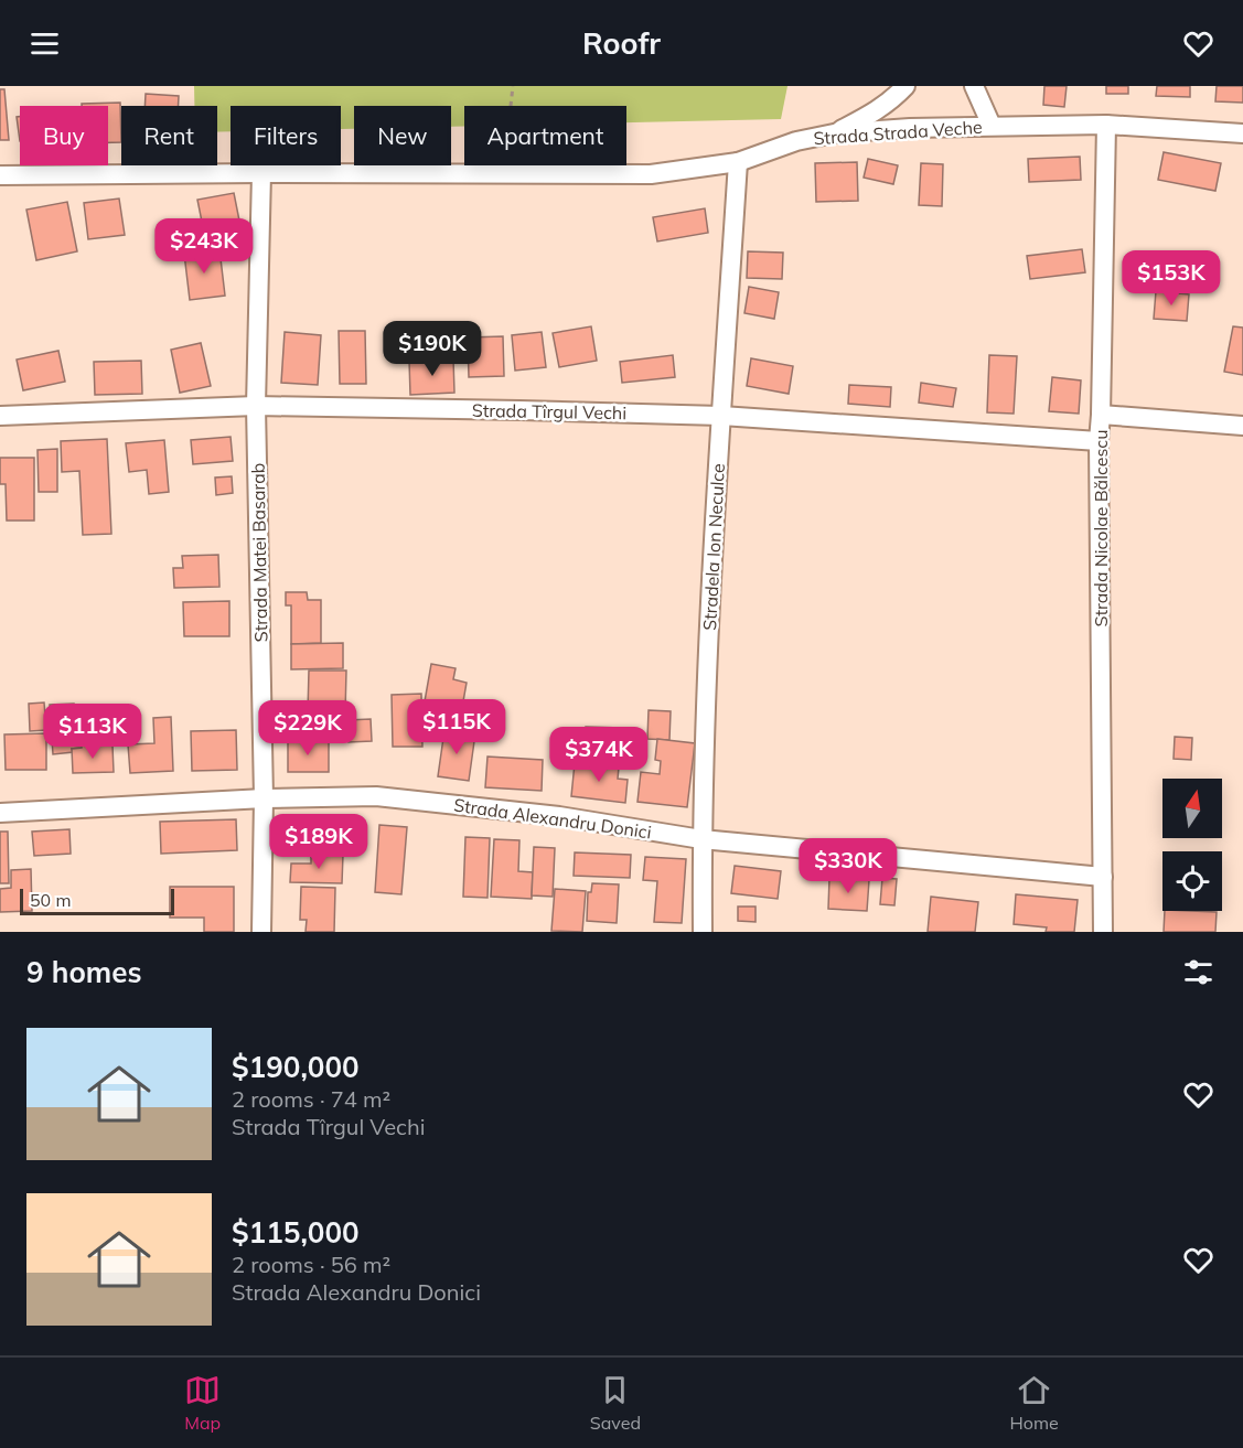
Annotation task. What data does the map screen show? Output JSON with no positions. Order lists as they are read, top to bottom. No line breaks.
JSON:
{"streets":{"street":["Strada Strada Veche","Strada Tîrgul Vechi","Strada Nicolae Bălcescu","Stradela Ion Neculce","Strada Matei Basarab","Strada Alexandru Donici"]},"crossings":[["Strada Strada Veche","Strada Nicolae Bălcescu"],["Strada Strada Veche","Stradela Ion Neculce"],["Strada Strada Veche","Strada Matei Basarab"],["Strada Tîrgul Vechi","Strada Nicolae Bălcescu"],["Strada Tîrgul Vechi","Stradela Ion Neculce"],["Strada Tîrgul Vechi","Strada Matei Basarab"],["Strada Nicolae Bălcescu","Strada Alexandru Donici"],["Stradela Ion Neculce","Strada Alexandru Donici"],["Strada Matei Basarab","Strada Alexandru Donici"]],"scale_bar":"50 m","north":"top","page":{"header":"Roofr","chip":["Buy","Rent","Filters","New","Apartment"],"price":["$243K","$153K","$190K","$115K","$229K","$113K","$374K","$189K","$330K"],"scale":"50 m","heading":"9 homes","list":[{"name":"$190,000","note":"2 rooms · 74 m² · Strada Tîrgul Vechi"},{"name":"$115,000","note":"2 rooms · 56 m² · Strada Alexandru Donici"}],"tabs":["Map","Saved","Home"]}}
